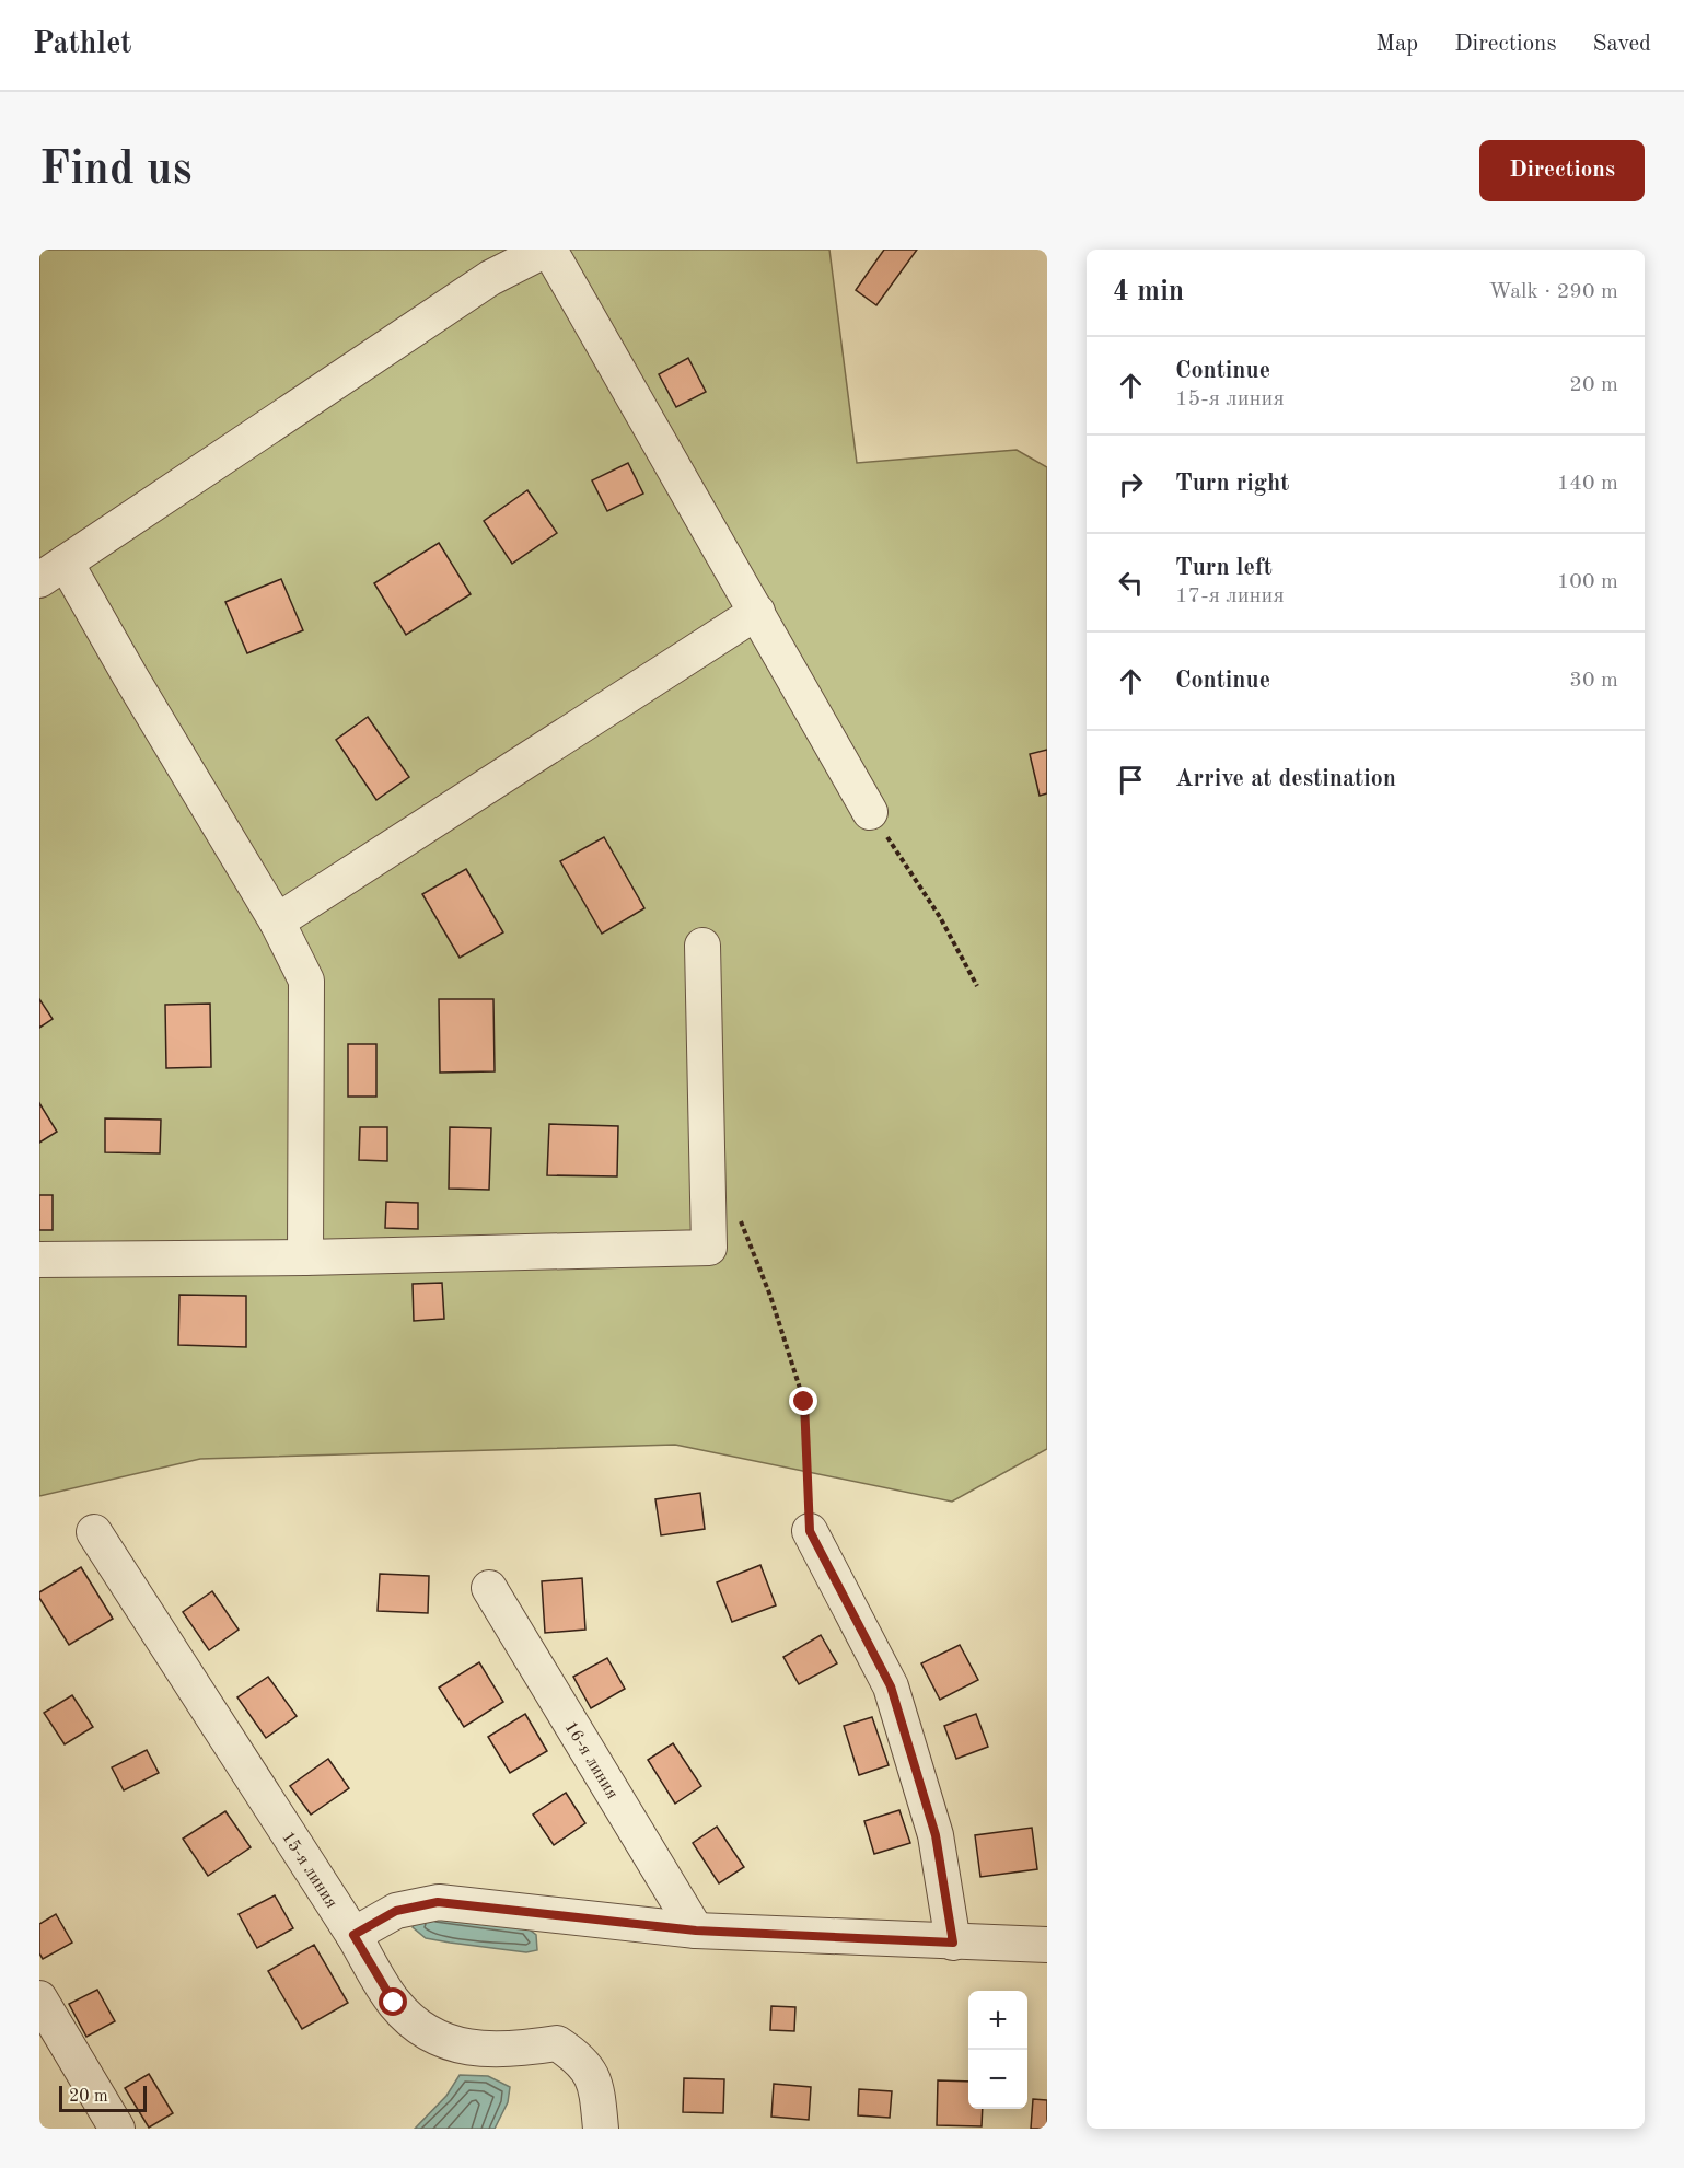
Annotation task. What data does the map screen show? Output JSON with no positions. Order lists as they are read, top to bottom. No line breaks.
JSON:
{"streets":{"street":["16-я линия","15-я линия"]},"scale_bar":"20 m","page":{"header":"Pathlet","nav":["Map","Directions","Saved"],"buttons":"Directions","title":"Find us","heading":["4 min","Walk · 290 m"],"list":[["Continue","15-я линия","20 m"],["Turn right","140 m"],["Turn left","17-я линия","100 m"],["Continue","30 m"],"Arrive at destination"],"map_buttons":["+","−"],"scale":"20 m"}}
